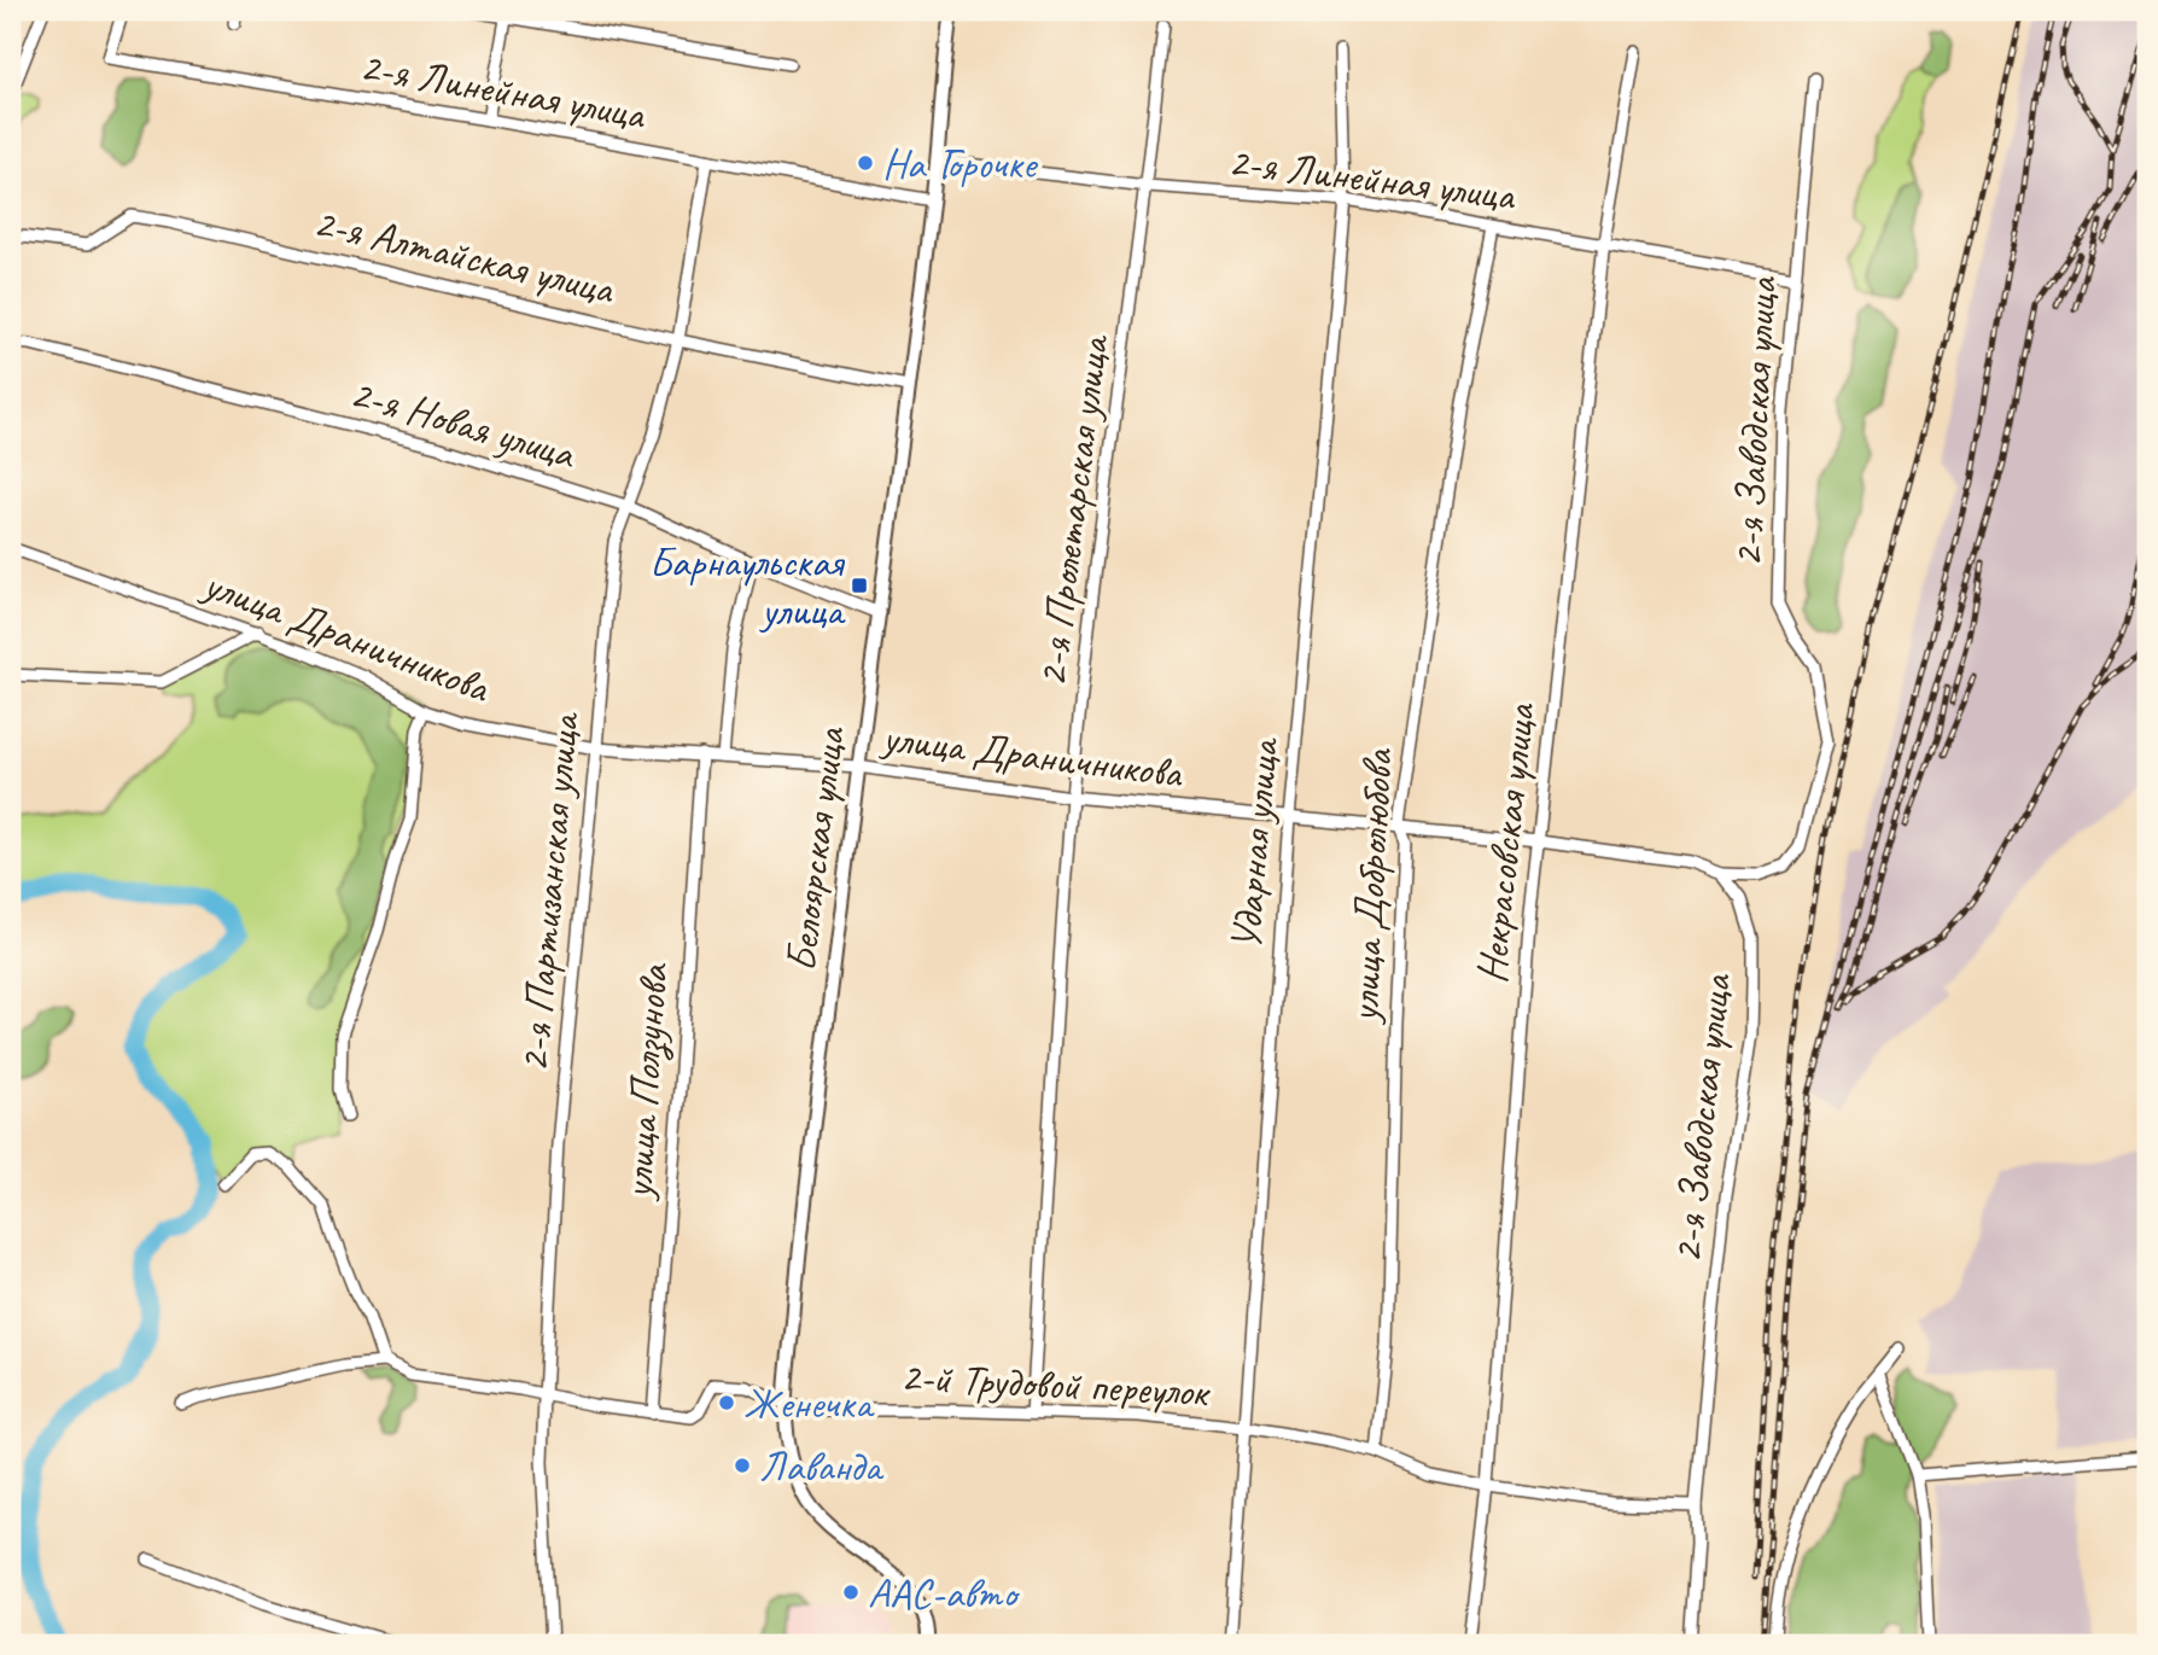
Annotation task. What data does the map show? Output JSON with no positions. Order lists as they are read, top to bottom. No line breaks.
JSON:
{"streets":{"street":["2-я Линейная улица","2-я Алтайская улица","2-я Новая улица","2-я Заводская улица","2-я Пролетарская улица","улица Драничникова","Некрасовская улица","Ударная улица","Белоярская улица","улица Добролюбова","2-я Партизанская улица","улица Ползунова","2-й Трудовой переулок"]},"crossings":[["2-я Линейная улица","2-я Заводская улица"],["2-я Линейная улица","2-я Пролетарская улица"],["2-я Линейная улица","Некрасовская улица"],["2-я Линейная улица","Ударная улица"],["2-я Линейная улица","Белоярская улица"],["2-я Линейная улица","улица Добролюбова"],["2-я Линейная улица","2-я Партизанская улица"],["2-я Алтайская улица","Белоярская улица"],["2-я Алтайская улица","2-я Партизанская улица"],["2-я Новая улица","Белоярская улица"],["2-я Новая улица","2-я Партизанская улица"],["2-я Заводская улица","улица Драничникова"],["2-я Заводская улица","2-й Трудовой переулок"],["2-я Пролетарская улица","улица Драничникова"],["2-я Пролетарская улица","2-й Трудовой переулок"],["улица Драничникова","Некрасовская улица"],["улица Драничникова","Ударная улица"],["улица Драничникова","Белоярская улица"],["улица Драничникова","улица Добролюбова"],["улица Драничникова","2-я Партизанская улица"],["улица Драничникова","улица Ползунова"],["Некрасовская улица","2-й Трудовой переулок"],["Ударная улица","2-й Трудовой переулок"],["Белоярская улица","2-й Трудовой переулок"],["улица Добролюбова","2-й Трудовой переулок"],["2-я Партизанская улица","2-й Трудовой переулок"],["улица Ползунова","2-й Трудовой переулок"]],"places":{"other":["На Горочке","Женечка","Лаванда","ААС-авто"],"transit":["Барнаульская улица"]}}
